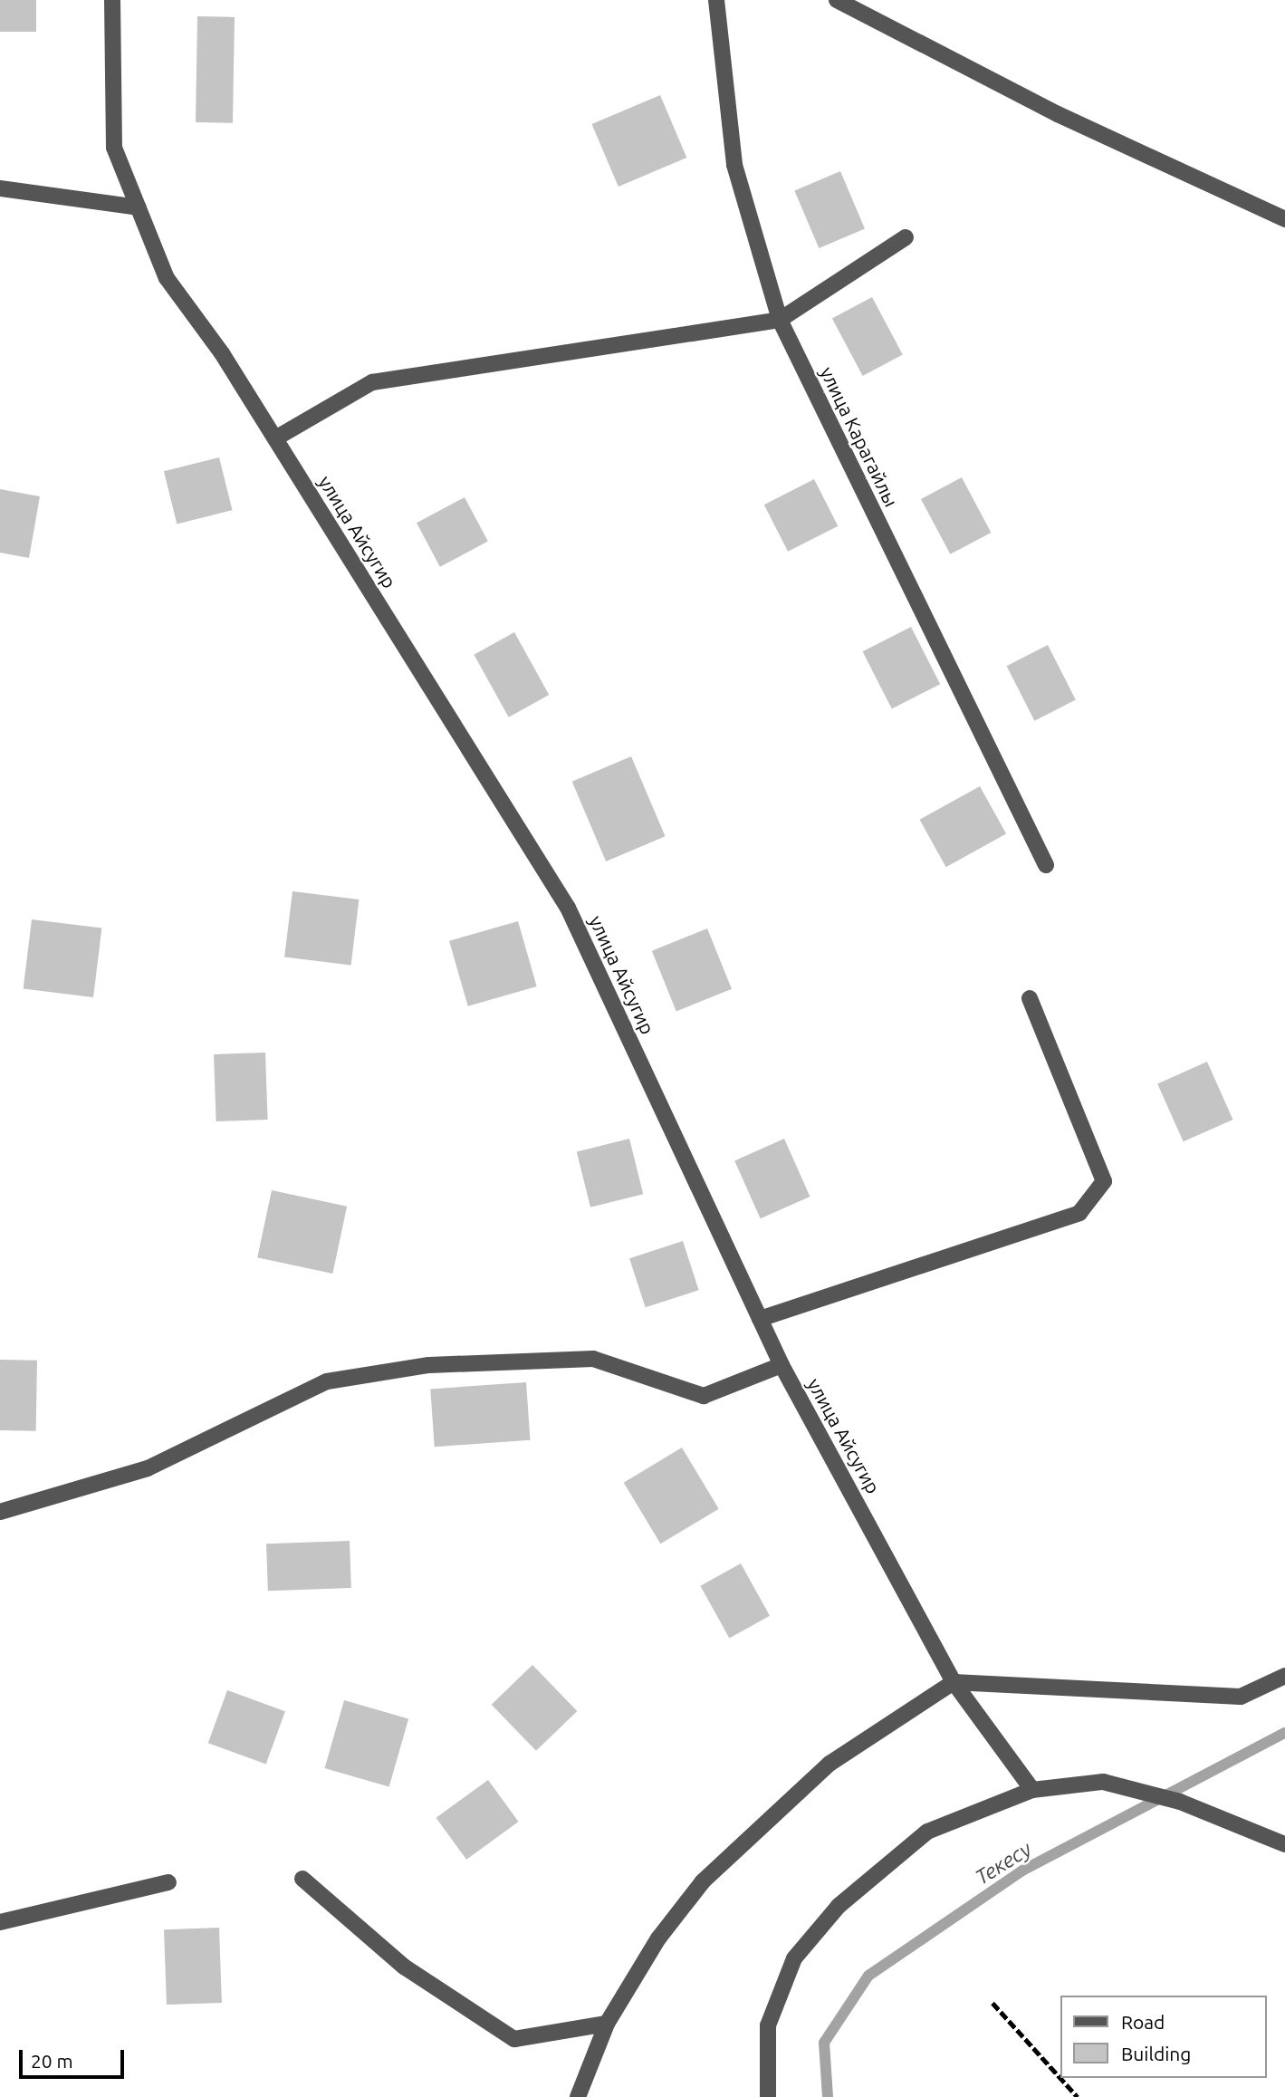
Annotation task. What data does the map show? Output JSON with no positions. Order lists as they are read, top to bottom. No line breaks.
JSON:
{"streets":{"street":["улица Карагайлы","улица Айсугир"]},"water":["Текесу"],"legend":["Road","Building"],"scale_bar":"20 m"}
